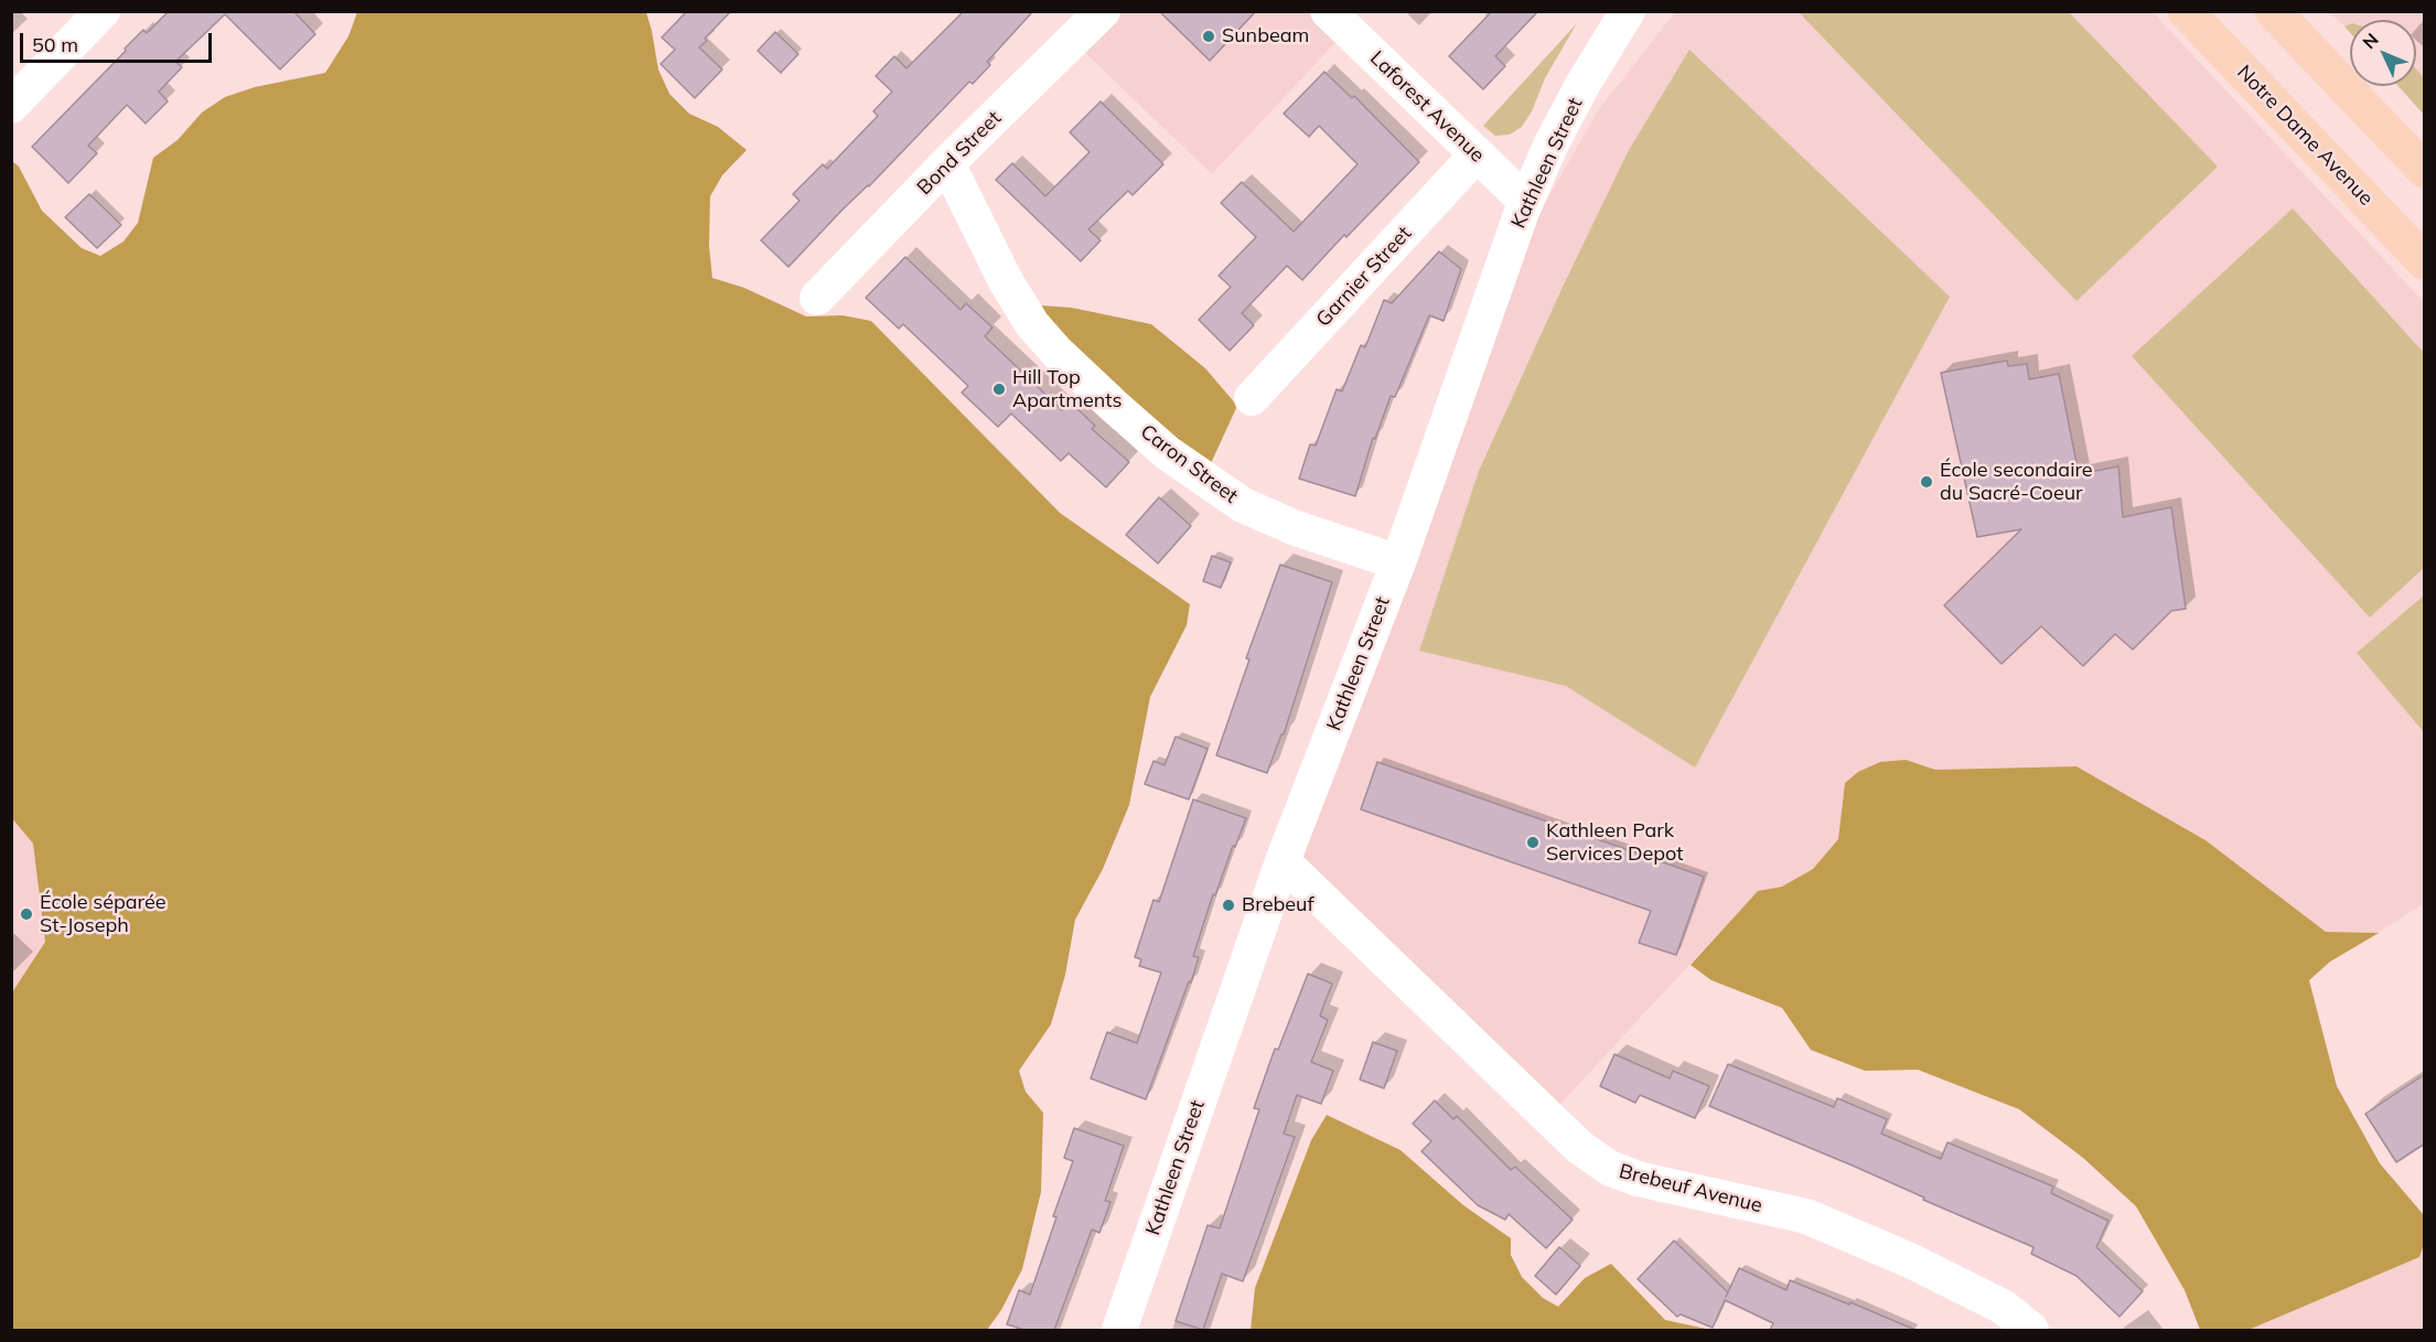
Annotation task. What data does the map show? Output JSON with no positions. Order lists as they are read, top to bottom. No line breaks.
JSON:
{"streets":{"main road":["Notre Dame Avenue"],"street":["Laforest Avenue","Bond Street","Kathleen Street","Garnier Street","Caron Street","Brebeuf Avenue"]},"crossings":[["Laforest Avenue","Kathleen Street"],["Laforest Avenue","Garnier Street"],["Bond Street","Caron Street"],["Kathleen Street","Caron Street"],["Kathleen Street","Brebeuf Avenue"]],"places":["Sunbeam","Hill Top Apartments","École secondaire du Sacré-Coeur","Kathleen Park Services Depot","Brebeuf","École séparée St-Joseph"],"scale_bar":"50 m","north":"top left"}
